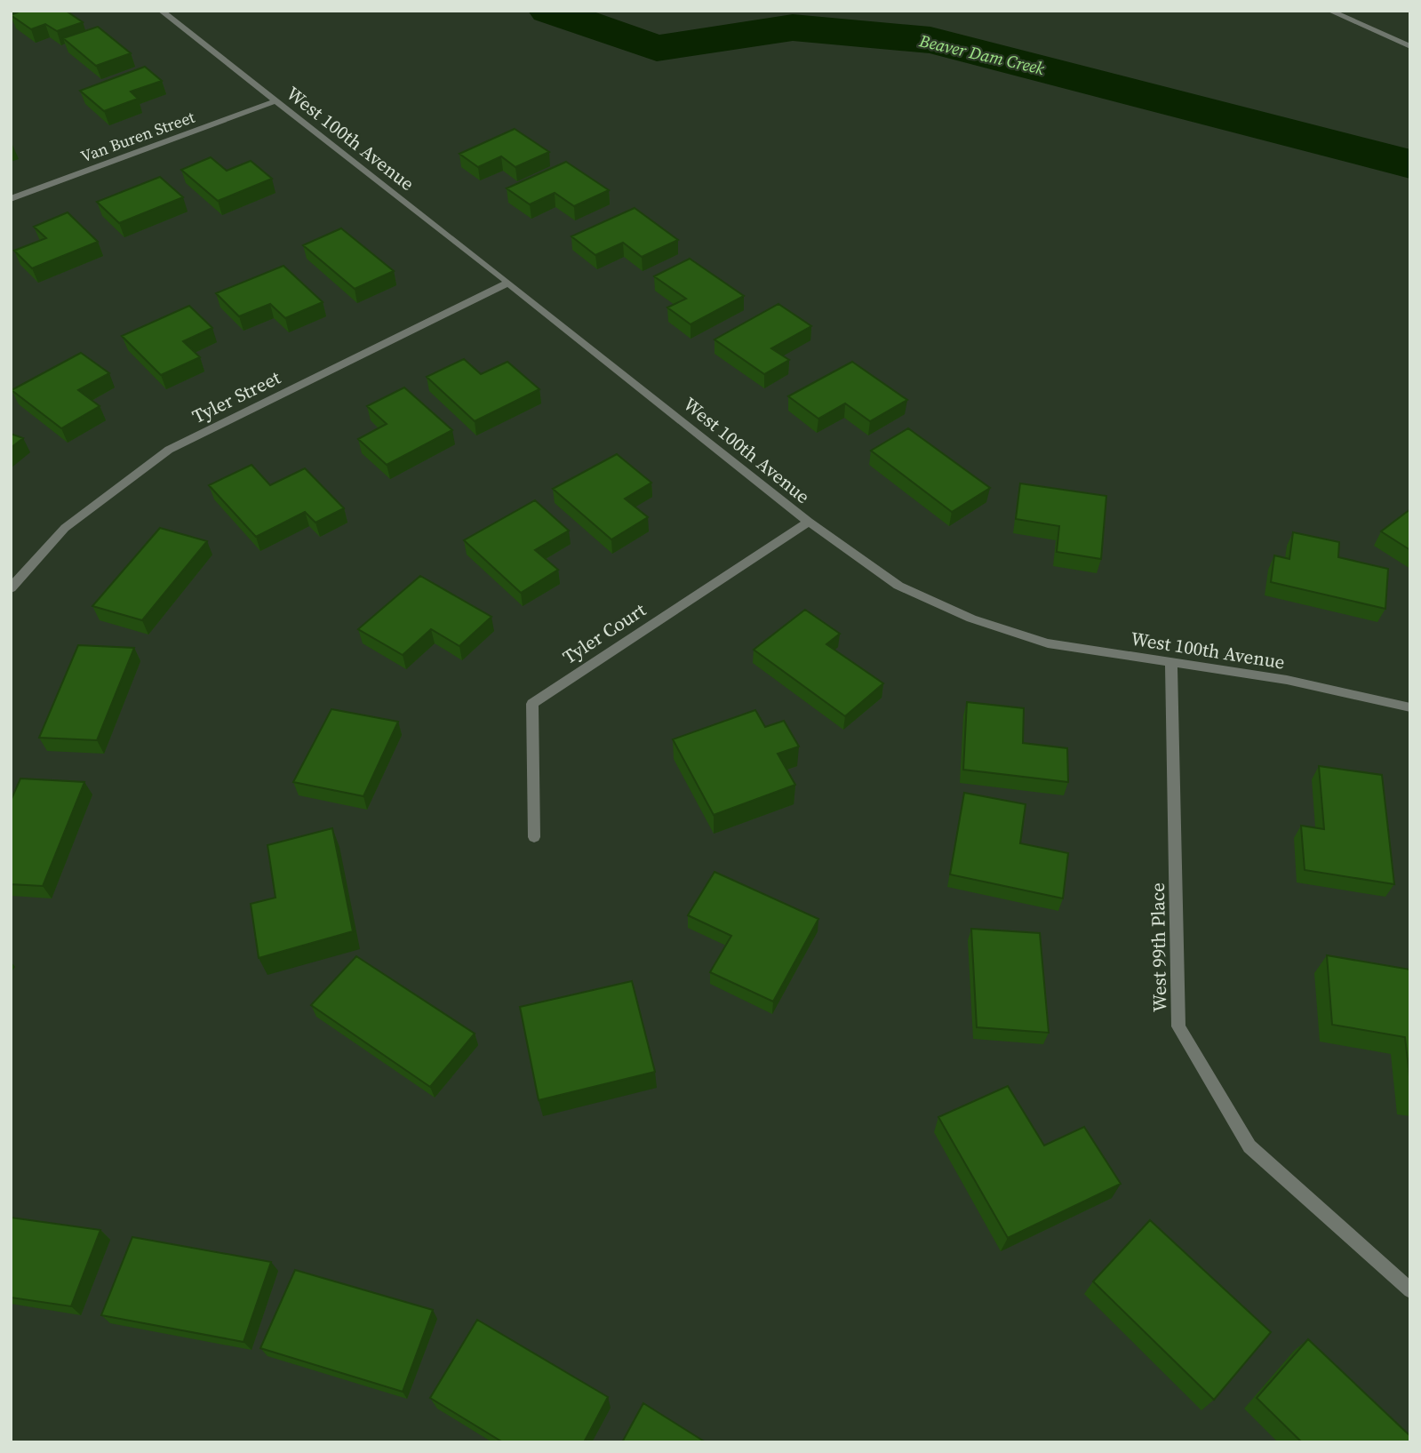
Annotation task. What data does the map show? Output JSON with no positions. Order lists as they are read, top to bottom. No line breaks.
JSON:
{"streets":{"street":["Van Buren Street","West 100th Avenue","Tyler Street","Tyler Court","West 99th Place"]},"crossings":[["Van Buren Street","West 100th Avenue"],["West 100th Avenue","Tyler Street"],["West 100th Avenue","Tyler Court"],["West 100th Avenue","West 99th Place"]],"water":["Beaver Dam Creek"]}
